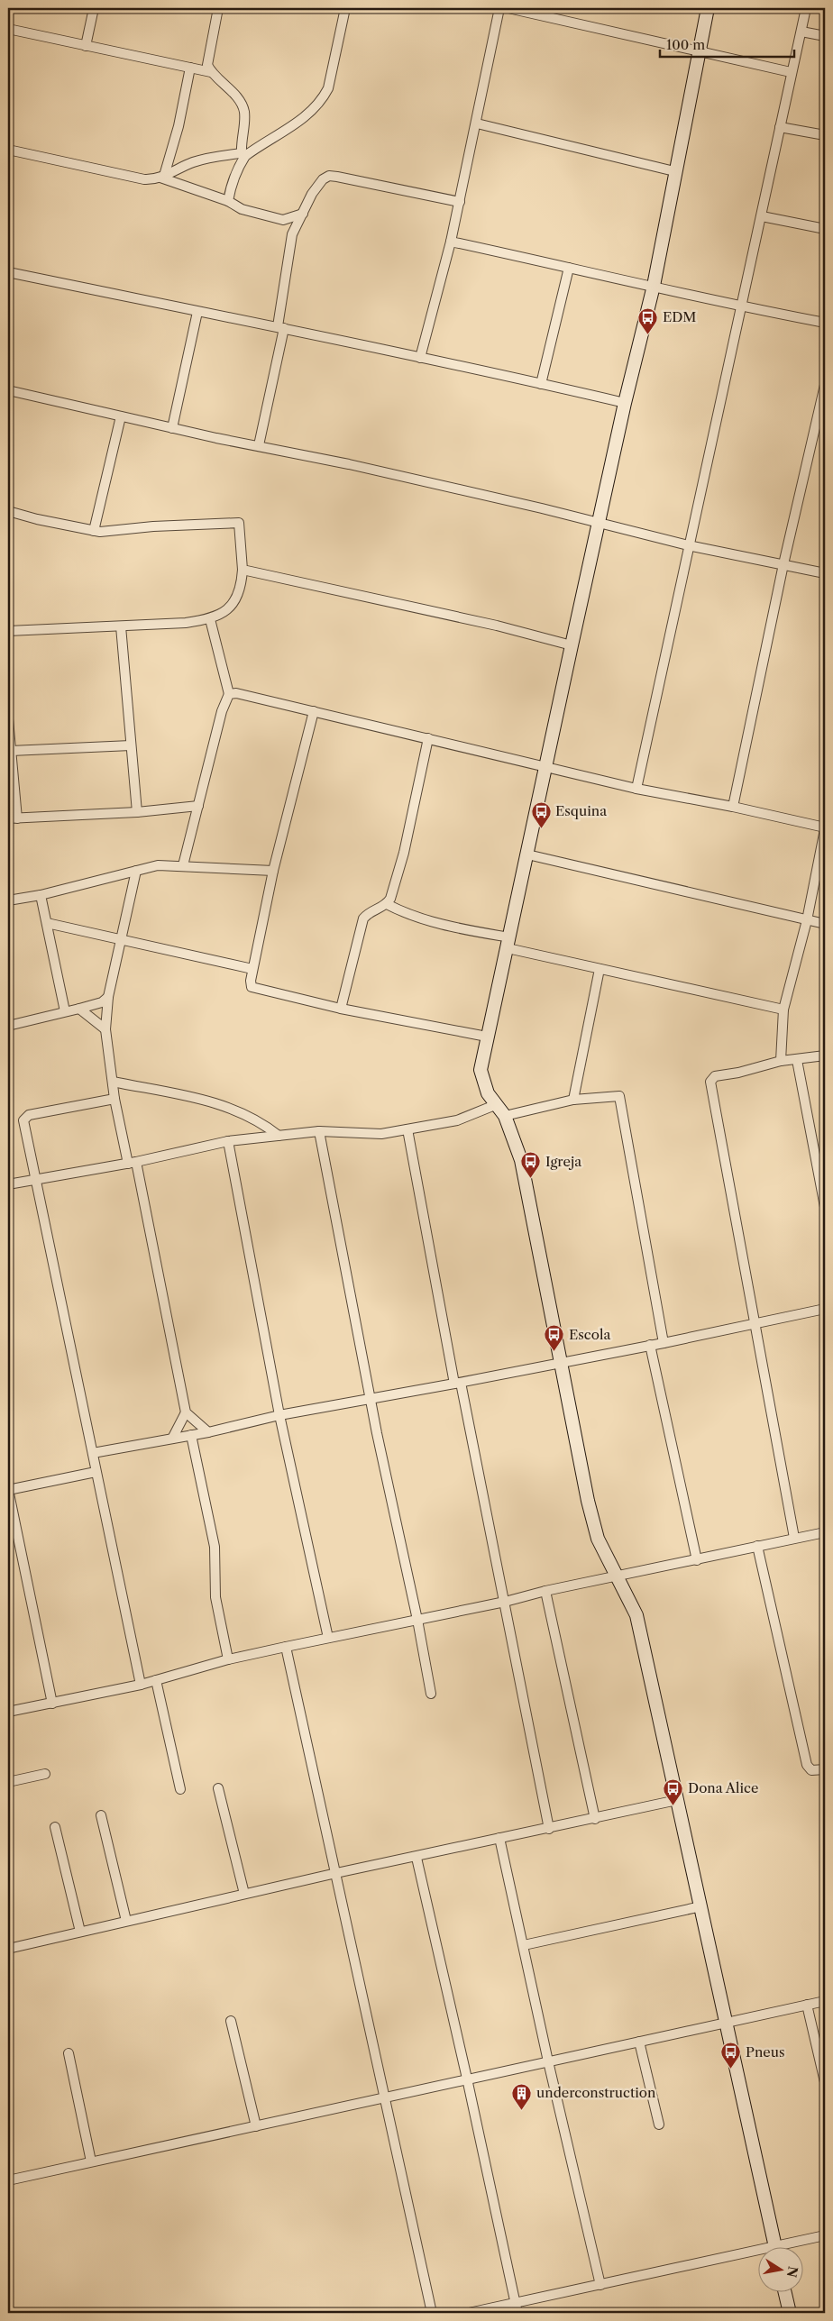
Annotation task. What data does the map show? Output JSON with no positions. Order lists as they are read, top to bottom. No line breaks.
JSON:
{"places":{"bus stop":["EDM","Esquina","Igreja","Escola","Dona Alice","Pneus"],"building":["underconstruction"]},"scale_bar":"100 m","north":"right"}
